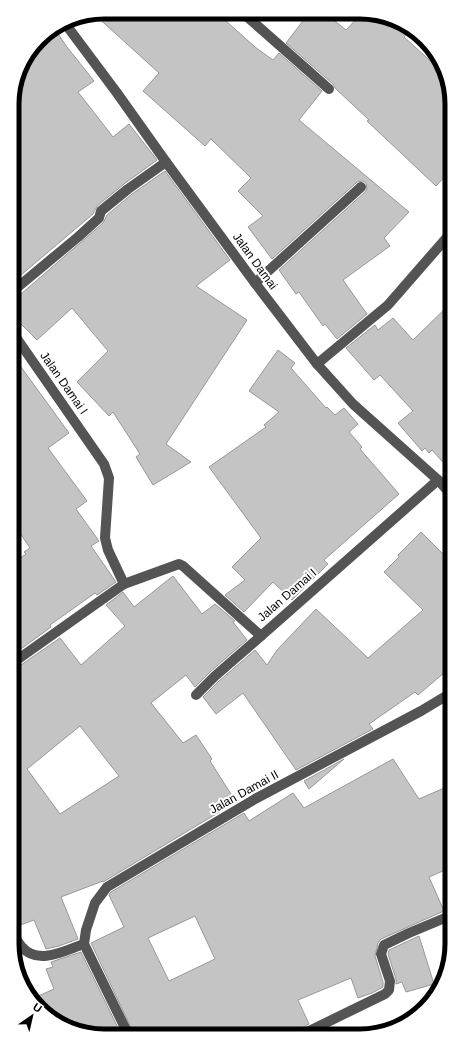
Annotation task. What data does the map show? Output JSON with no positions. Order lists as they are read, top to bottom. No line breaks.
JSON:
{"streets":{"street":["Jalan Damai","Jalan Damai I","Jalan Damai II"]},"crossings":[["Jalan Damai","Jalan Damai I"]],"north":"top right"}
